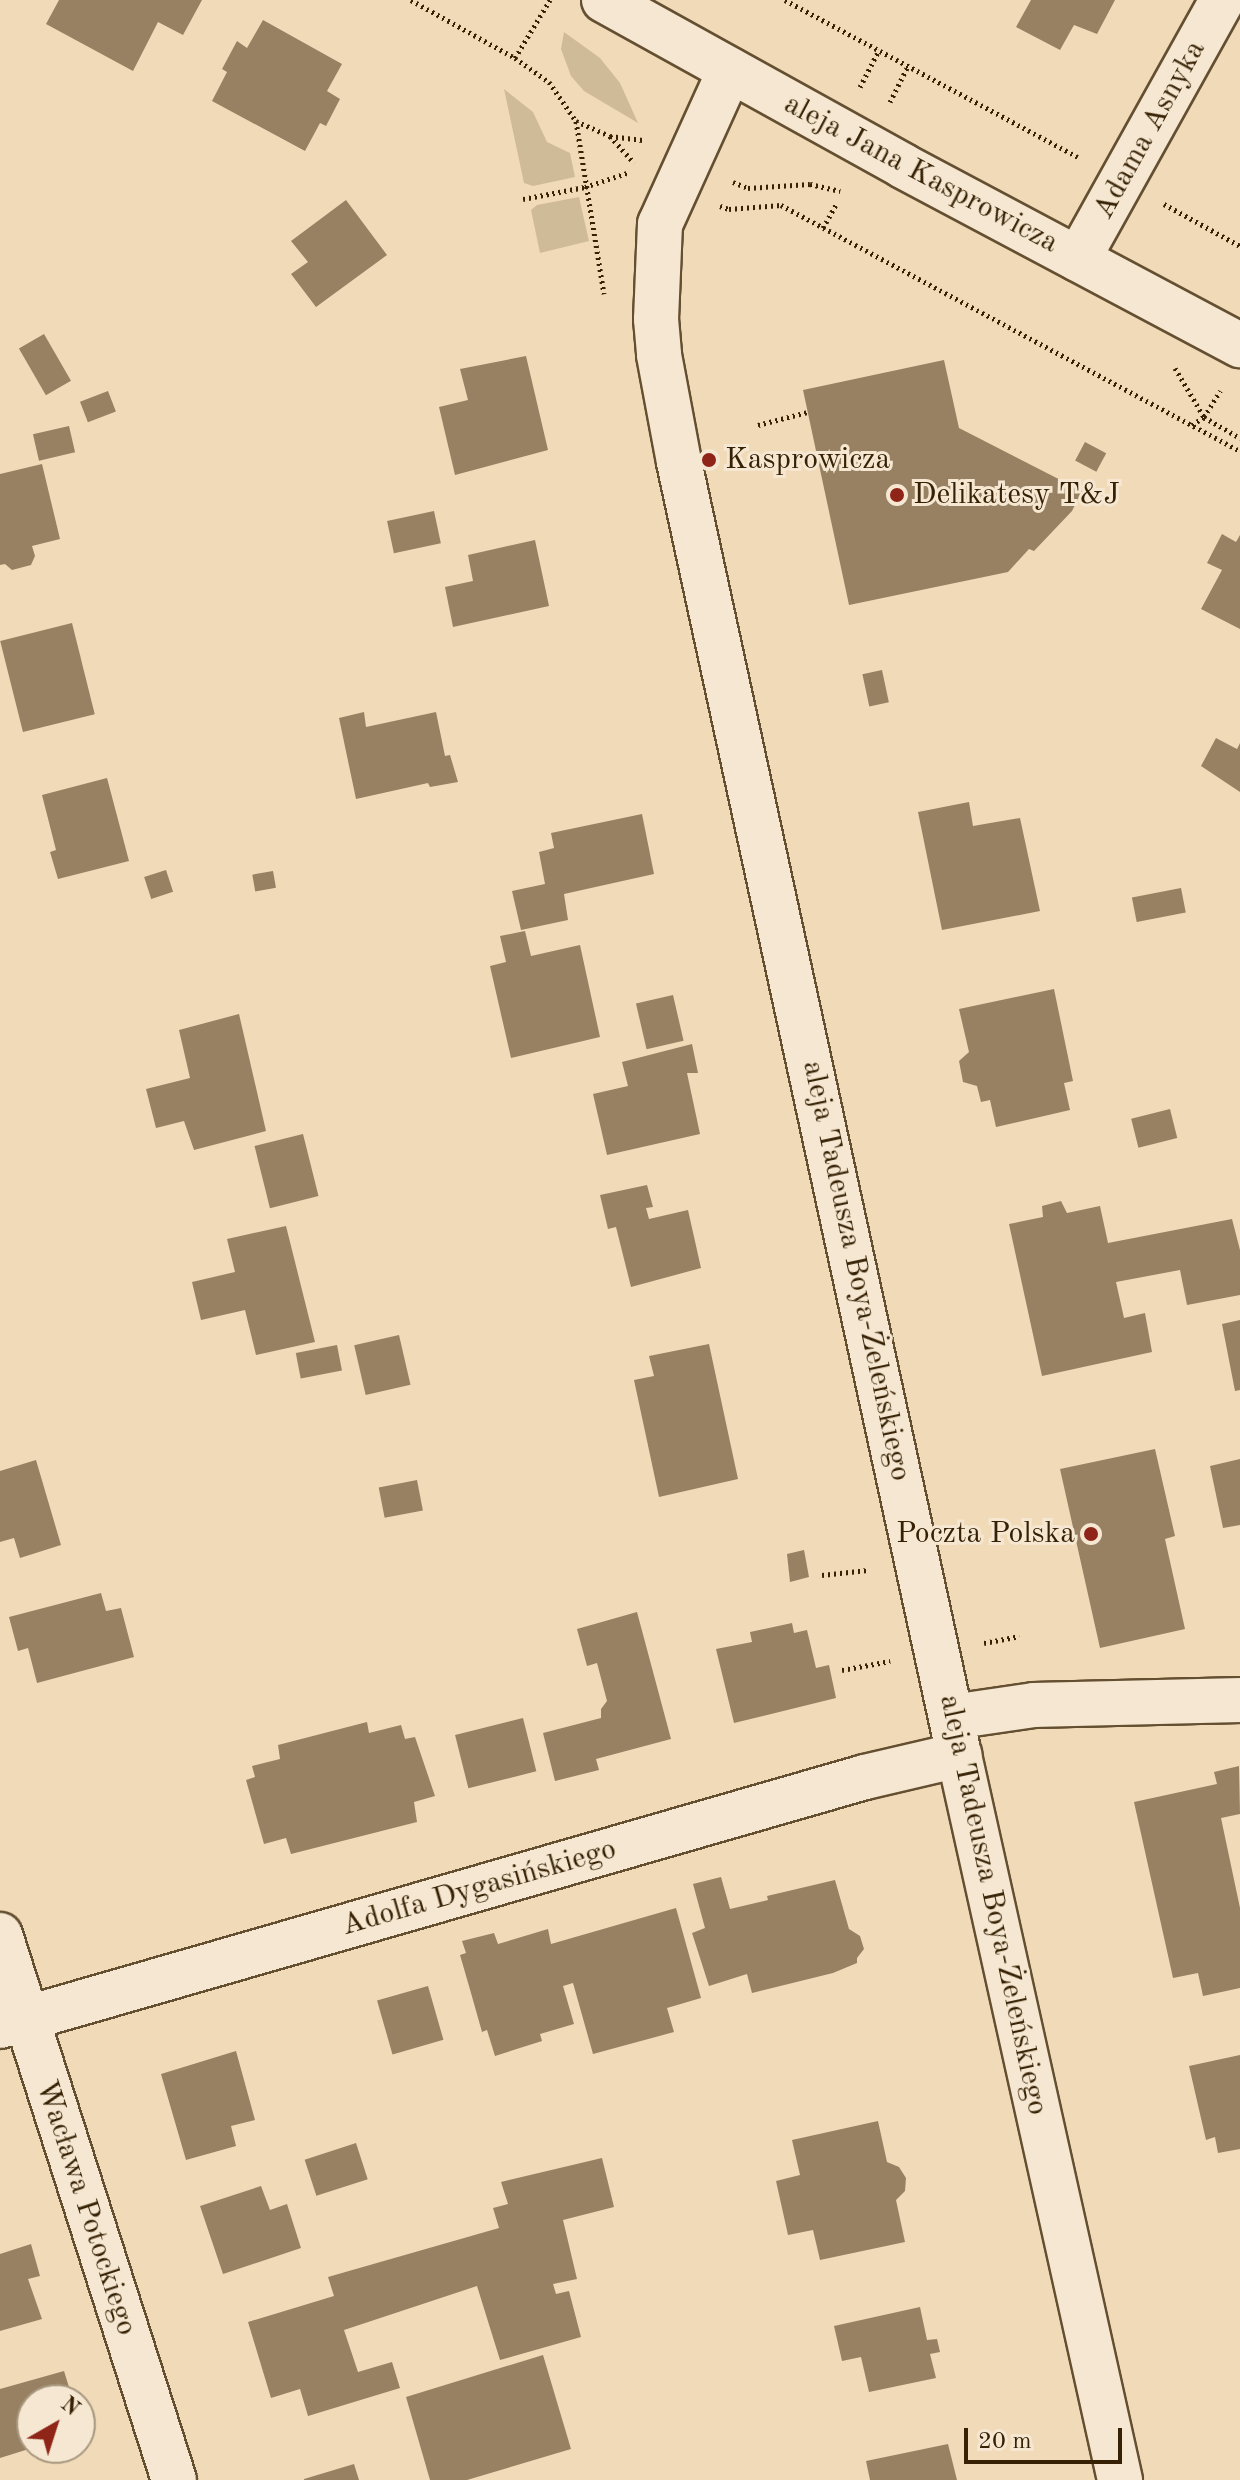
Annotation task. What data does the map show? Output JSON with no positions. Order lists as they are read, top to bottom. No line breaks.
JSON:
{"streets":{"street":["Adama Asnyka","aleja Jana Kasprowicza","aleja Tadeusza Boya-Żeleńskiego","Adolfa Dygasińskiego","Wacława Potockiego"]},"crossings":[["Adama Asnyka","aleja Jana Kasprowicza"],["aleja Jana Kasprowicza","aleja Tadeusza Boya-Żeleńskiego"],["aleja Tadeusza Boya-Żeleńskiego","Adolfa Dygasińskiego"],["Adolfa Dygasińskiego","Wacława Potockiego"]],"places":["Kasprowicza","Delikatesy T&J","Poczta Polska"],"scale_bar":"20 m","north":"top right"}
